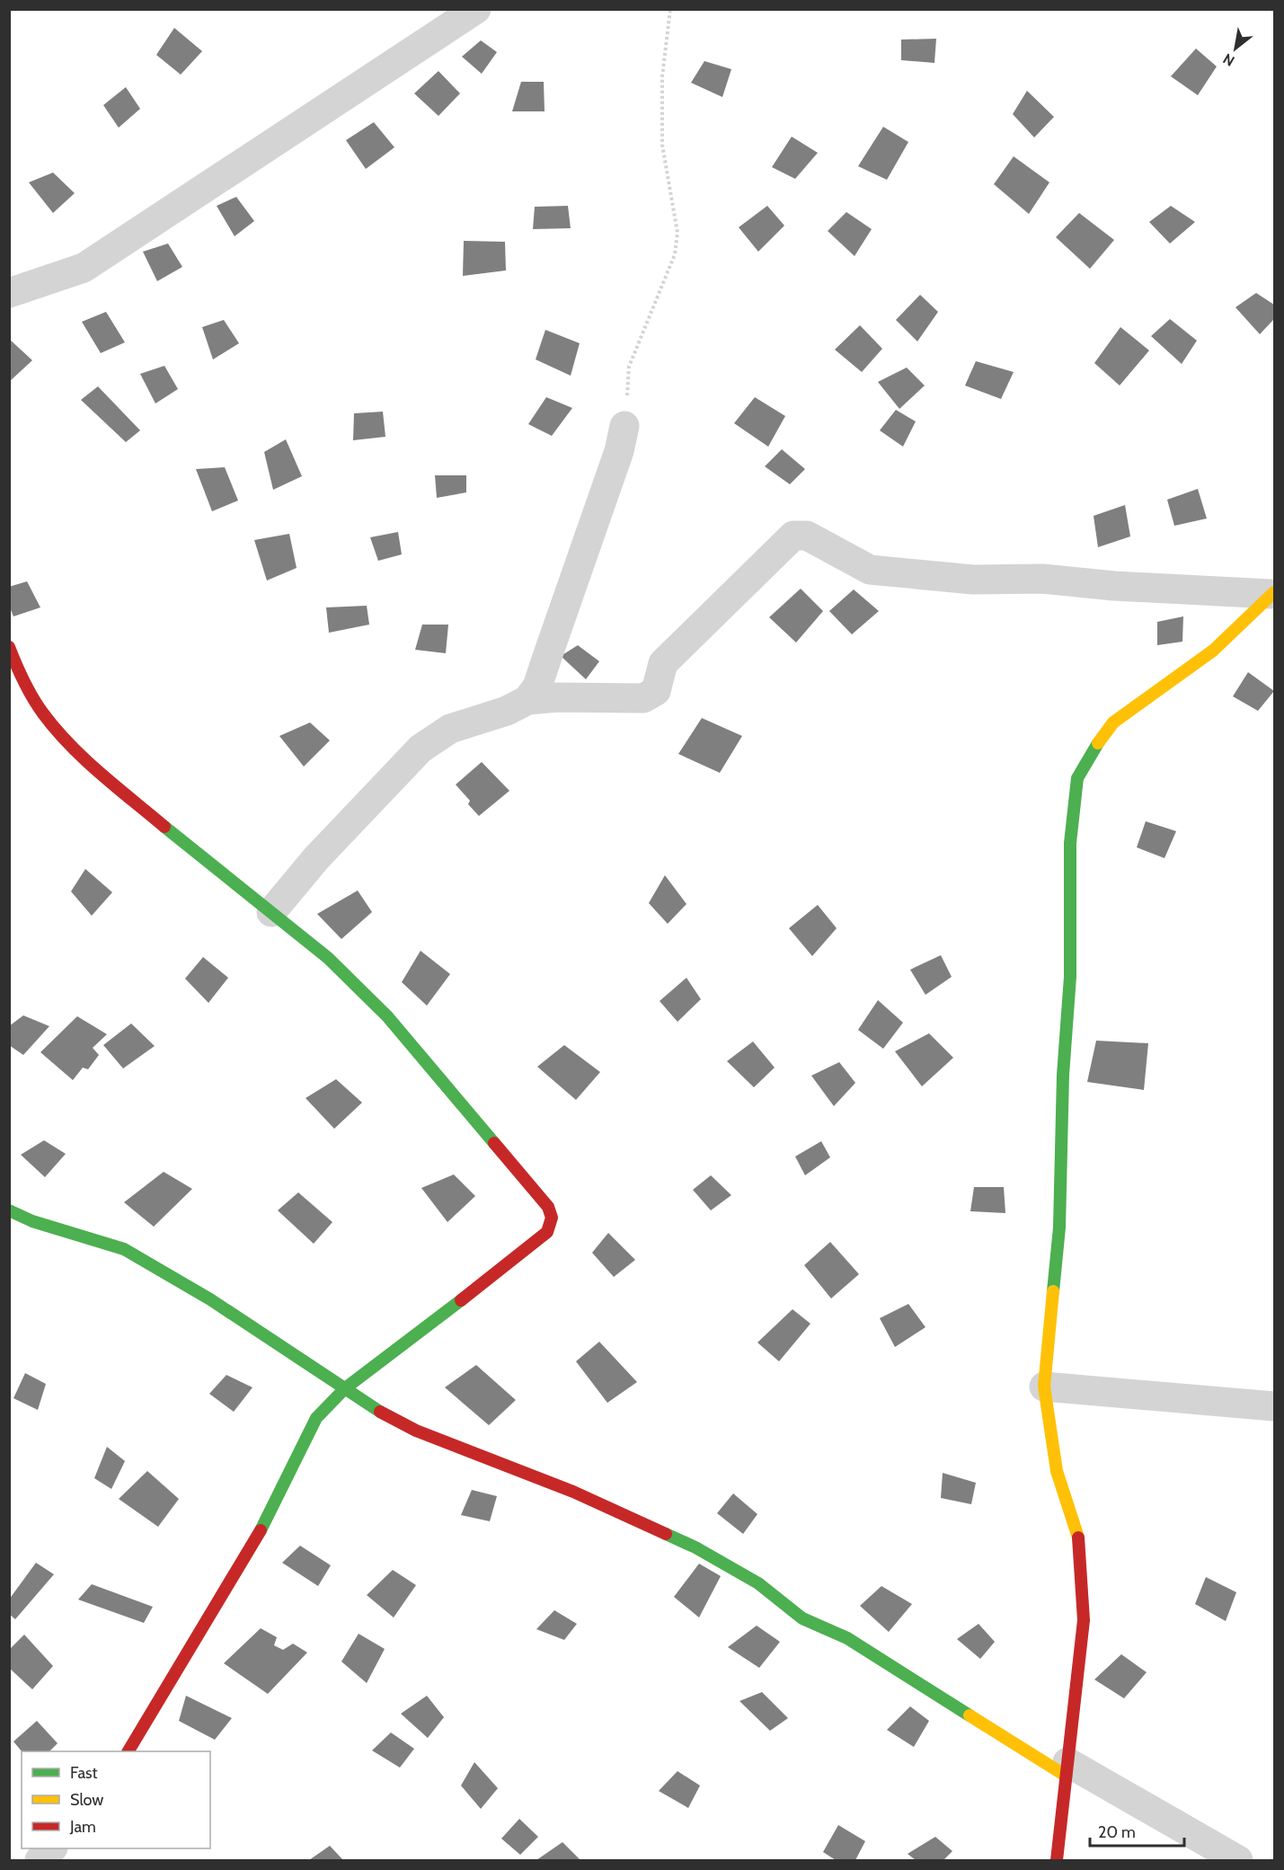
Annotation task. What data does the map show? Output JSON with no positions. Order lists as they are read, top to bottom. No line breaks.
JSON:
{"legend":["Fast","Slow","Jam"],"scale_bar":"20 m","north":"bottom left"}
